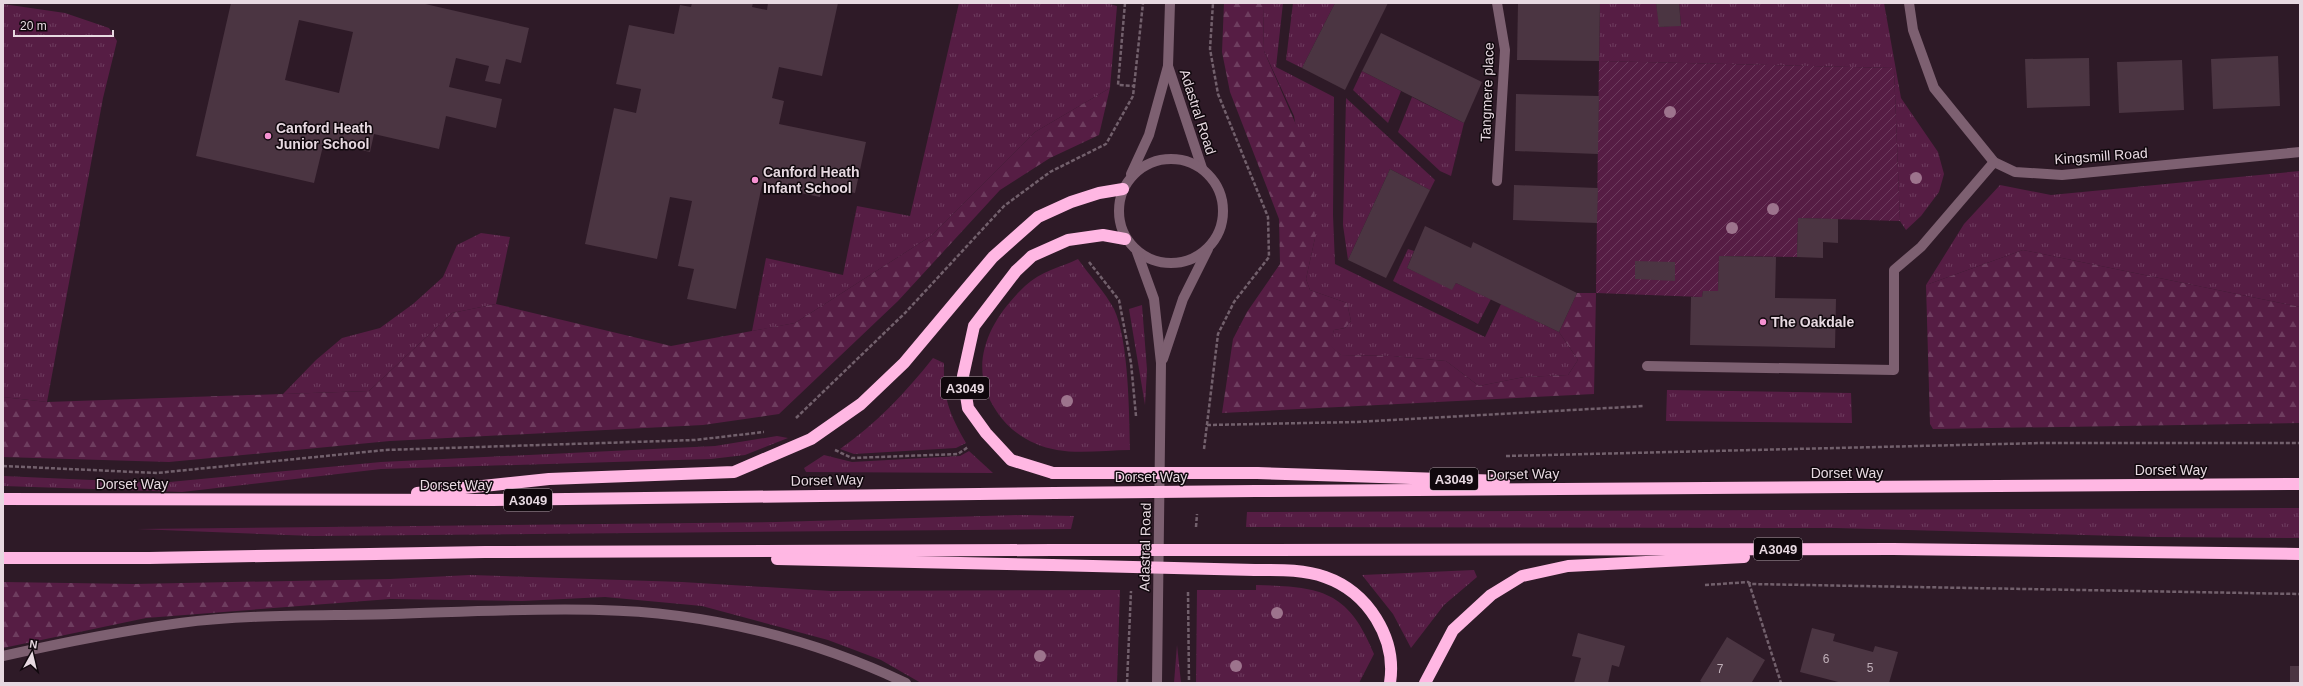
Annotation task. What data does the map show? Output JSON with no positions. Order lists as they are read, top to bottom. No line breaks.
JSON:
{"streets":{"highway":["A3049","Dorset Way"],"street":["Tangmere place","Adastral Road","Kingsmill Road"]},"crossings":[["Adastral Road","A3049"],["A3049","Dorset Way"]],"places":["Canford Heath Junior School","Canford Heath Infant School","The Oakdale"],"house_numbers":["6","5","7"],"scale_bar":"20 m","north":"top"}
